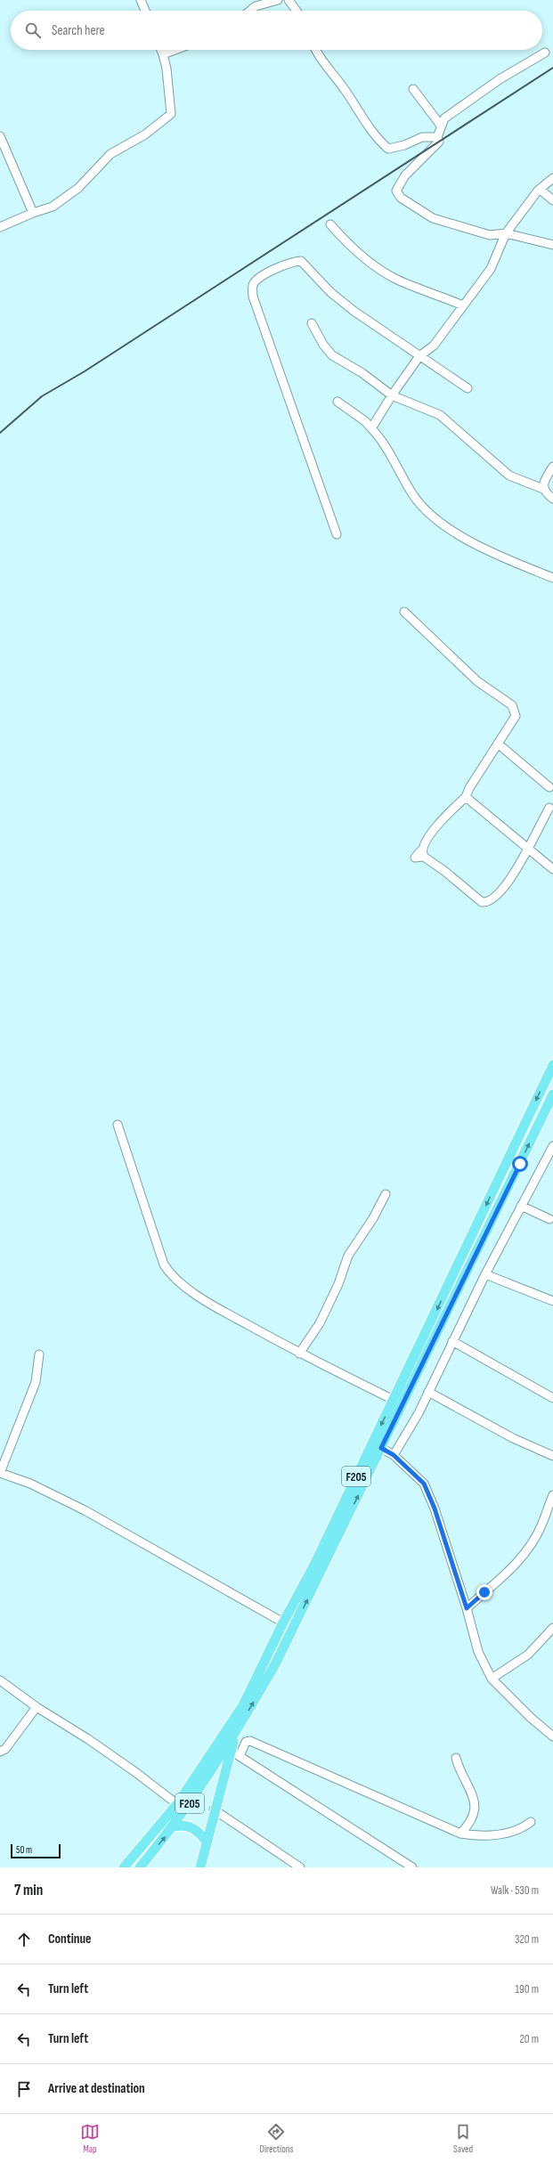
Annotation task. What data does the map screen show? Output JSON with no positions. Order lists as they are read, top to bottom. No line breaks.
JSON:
{"streets":{"main road":["F205"]},"scale_bar":"50 m","page":{"search":"Search here","scale":"50 m","heading":["7 min","Walk · 530 m"],"list":[["Continue","320 m"],["Turn left","190 m"],["Turn left","20 m"],"Arrive at destination"],"nav":["Map","Directions","Saved"]}}
